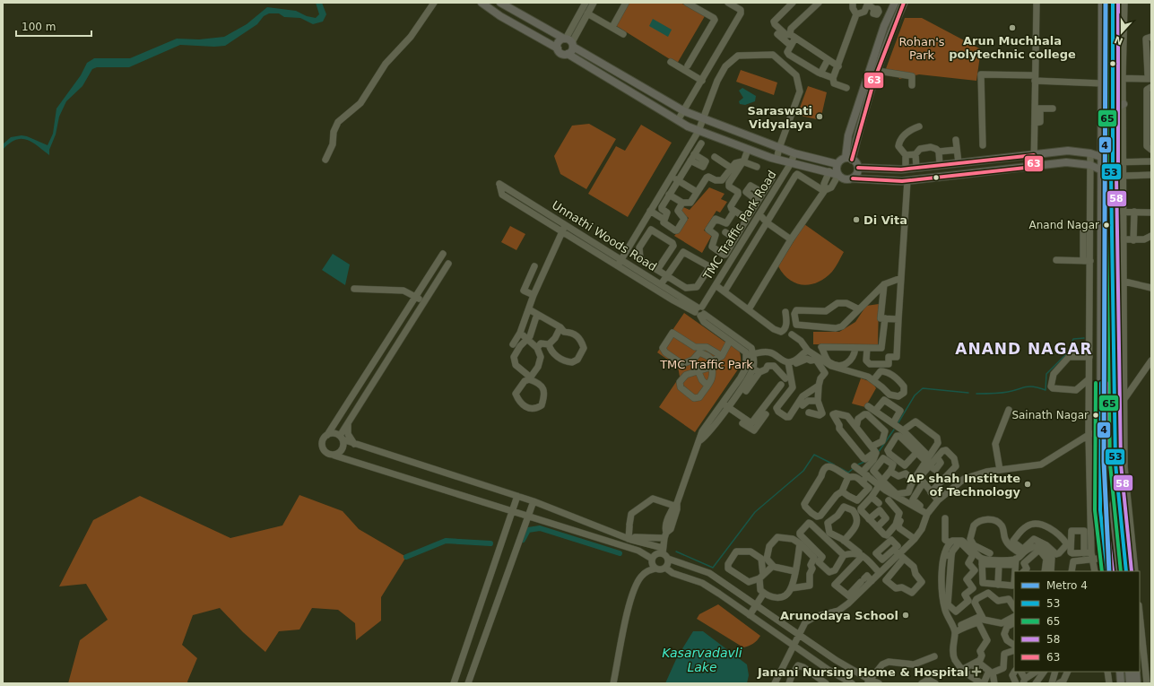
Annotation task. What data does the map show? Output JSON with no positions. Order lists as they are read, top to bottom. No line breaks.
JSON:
{"streets":{"street":["TMC Traffic Park Road","Unnathi Woods Road"]},"crossings":[["TMC Traffic Park Road","Unnathi Woods Road"]],"districts":["ANAND NAGAR"],"water":["Kasarvadavli Lake"],"parks":["Rohan's Park","TMC Traffic Park"],"places":{"other":["Arun Muchhala polytechnic college","Saraswati Vidyalaya","Di Vita","Anand Nagar","Sainath Nagar","AP shah Institute of Technology","Arunodaya School"],"health":["Janani Nursing Home & Hospital"]},"lines":["metro line 4","transit line 53","transit line 65","transit line 58","transit line 63"],"legend":["Metro 4","53","65","58","63"],"scale_bar":"100 m","north":"bottom"}
